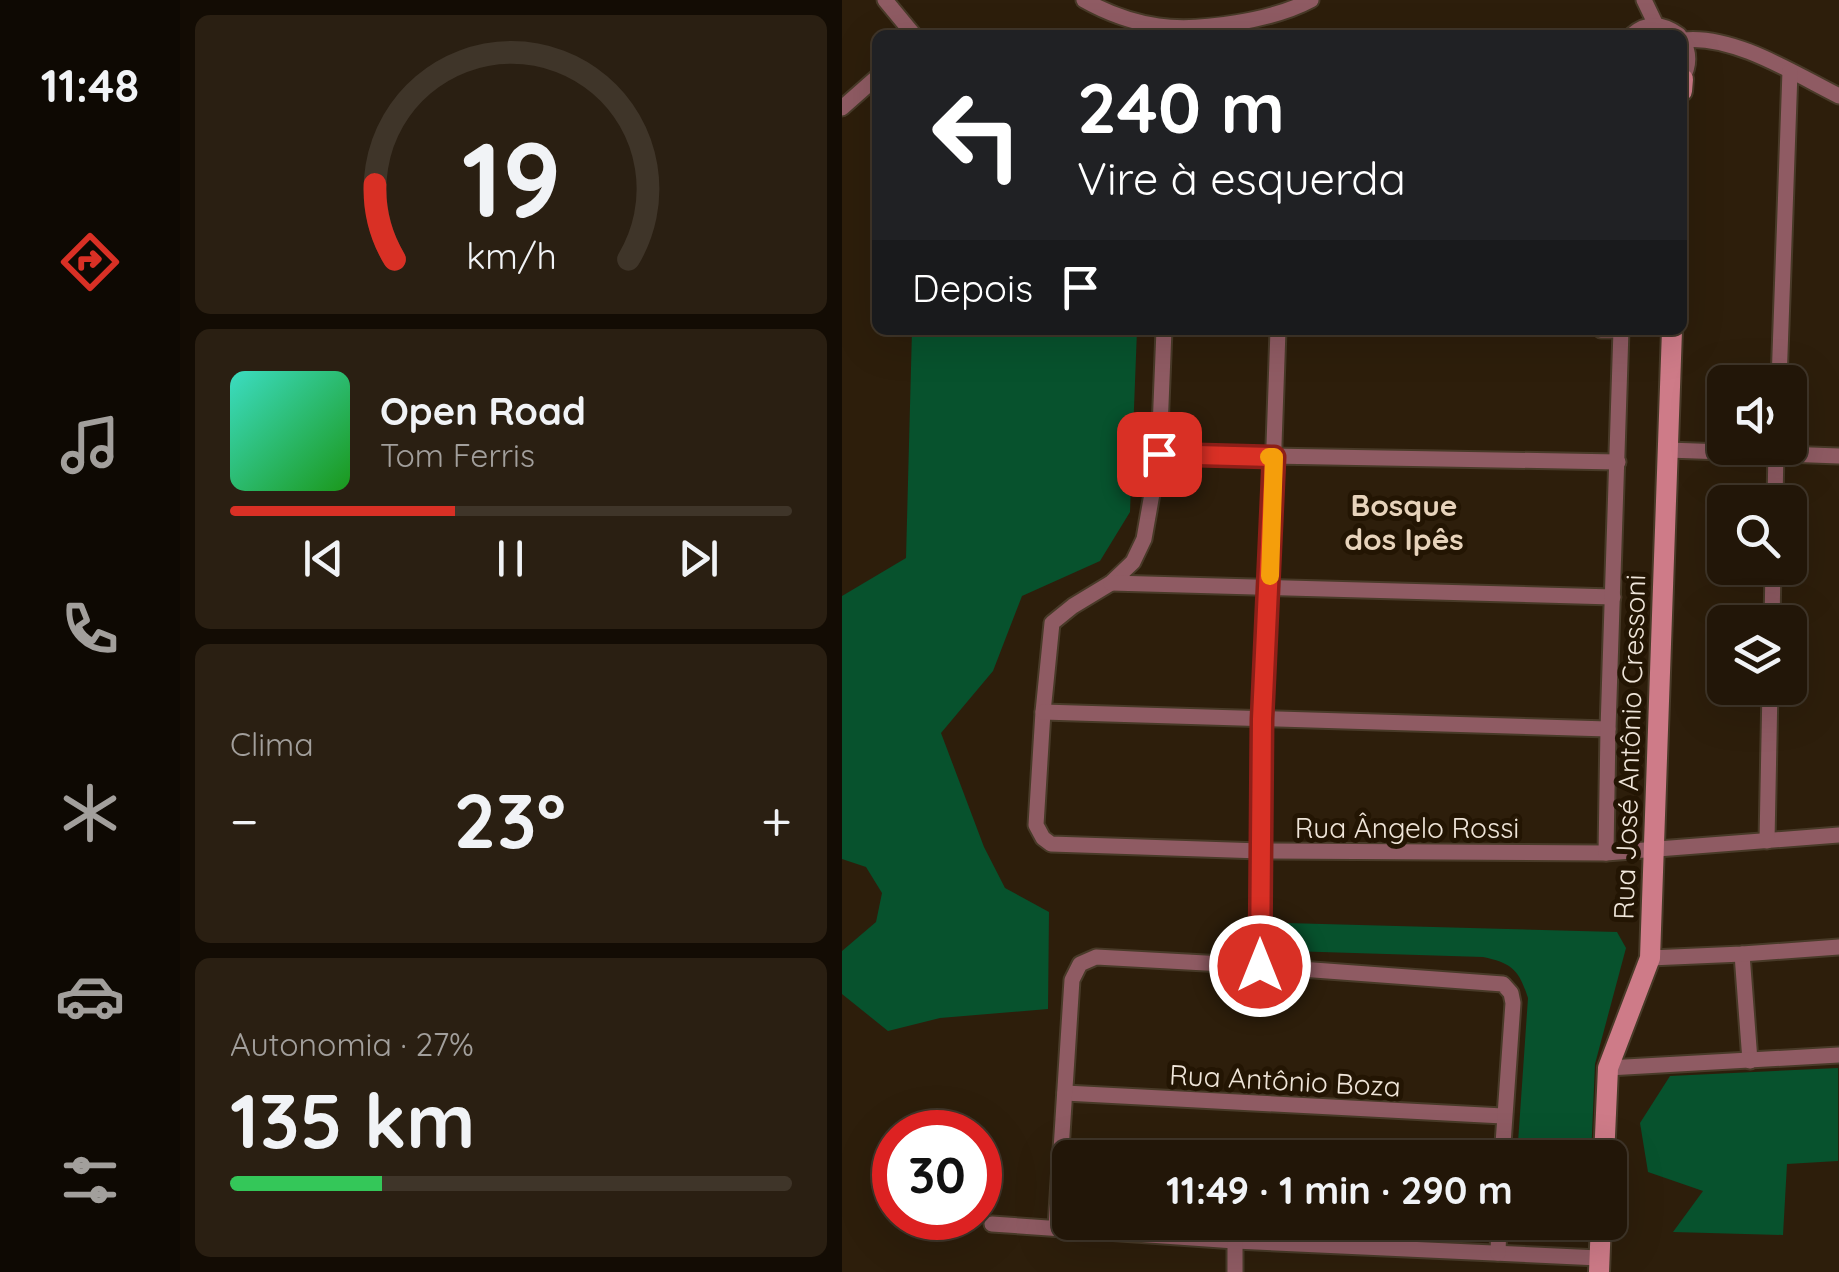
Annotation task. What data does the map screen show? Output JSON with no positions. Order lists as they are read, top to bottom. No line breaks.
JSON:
{"streets":{"street":["Rua José Antônio Cressoni","Rua Ângelo Rossi","Rua Antônio Boza"]},"crossings":[["Rua José Antônio Cressoni","Rua Ângelo Rossi"]],"districts":["Bosque dos Ipês"],"page":{"tabs":"11:48","turn":["240 m","Vire à esquerda"],"then":"Depois","song":["Open Road","Tom Ferris"],"tile":["Clima",["Autonomia · 27%","135 km"]],"heat":["−","23°","+"],"limit":"30","trip":"11:49 · 1 min · 290 m","gauge":["19","km/h"]}}
